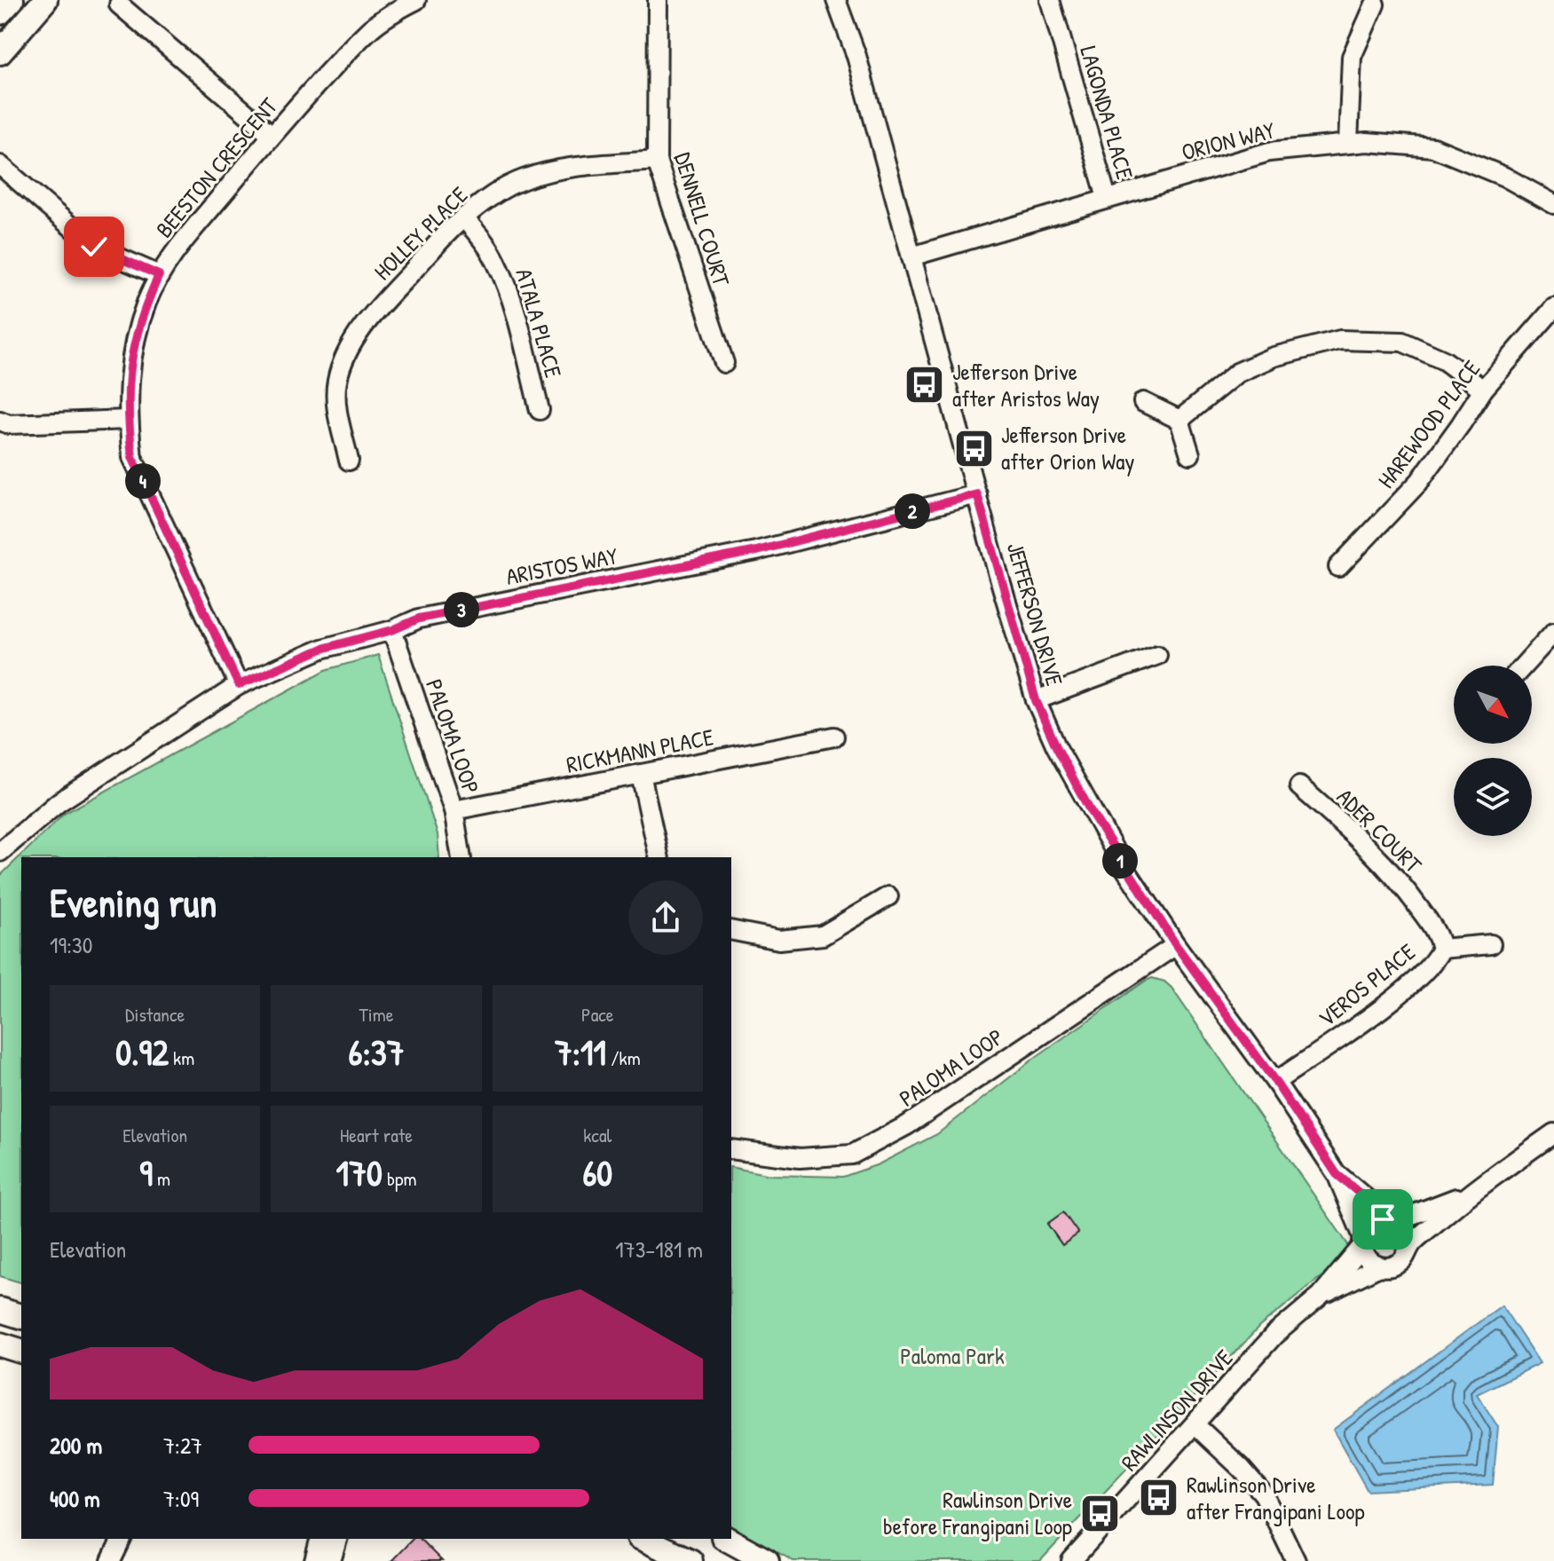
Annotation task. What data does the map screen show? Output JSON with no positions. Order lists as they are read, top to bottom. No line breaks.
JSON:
{"streets":{"street":["LAGONDA PLACE","ORION WAY","BEESTON CRESCENT","DENNELL COURT","HOLLEY PLACE","ATALA PLACE","HAREWOOD PLACE","ARISTOS WAY","JEFFERSON DRIVE","PALOMA LOOP","RICKMANN PLACE","ADER COURT","VEROS PLACE","RAWLINSON DRIVE"]},"crossings":[["LAGONDA PLACE","ORION WAY"],["ORION WAY","JEFFERSON DRIVE"],["BEESTON CRESCENT","ARISTOS WAY"],["DENNELL COURT","HOLLEY PLACE"],["HOLLEY PLACE","ATALA PLACE"],["ARISTOS WAY","JEFFERSON DRIVE"],["ARISTOS WAY","PALOMA LOOP"],["JEFFERSON DRIVE","PALOMA LOOP"],["JEFFERSON DRIVE","VEROS PLACE"],["JEFFERSON DRIVE","RAWLINSON DRIVE"],["PALOMA LOOP","RICKMANN PLACE"],["ADER COURT","VEROS PLACE"]],"parks":["Paloma Park"],"places":{"bus stop":["Jefferson Drive after Aristos Way","Jefferson Drive after Orion Way","Rawlinson Drive after Frangipani Loop","Rawlinson Drive before Frangipani Loop"]},"north":"bottom right","page":{"pins":["4","2","3","1"],"heading":["Evening run","19:30"],"stats":[["Distance","0.92 km"],["Time","6:37"],["Pace","7:11 /km"],["Elevation","9 m"],["Heart rate","170 bpm"],["kcal","60"]],"chart":["Elevation","173–181 m"],"list":[{"name":"200 m","note":"7:27"},{"name":"400 m","note":"7:09"}]}}
